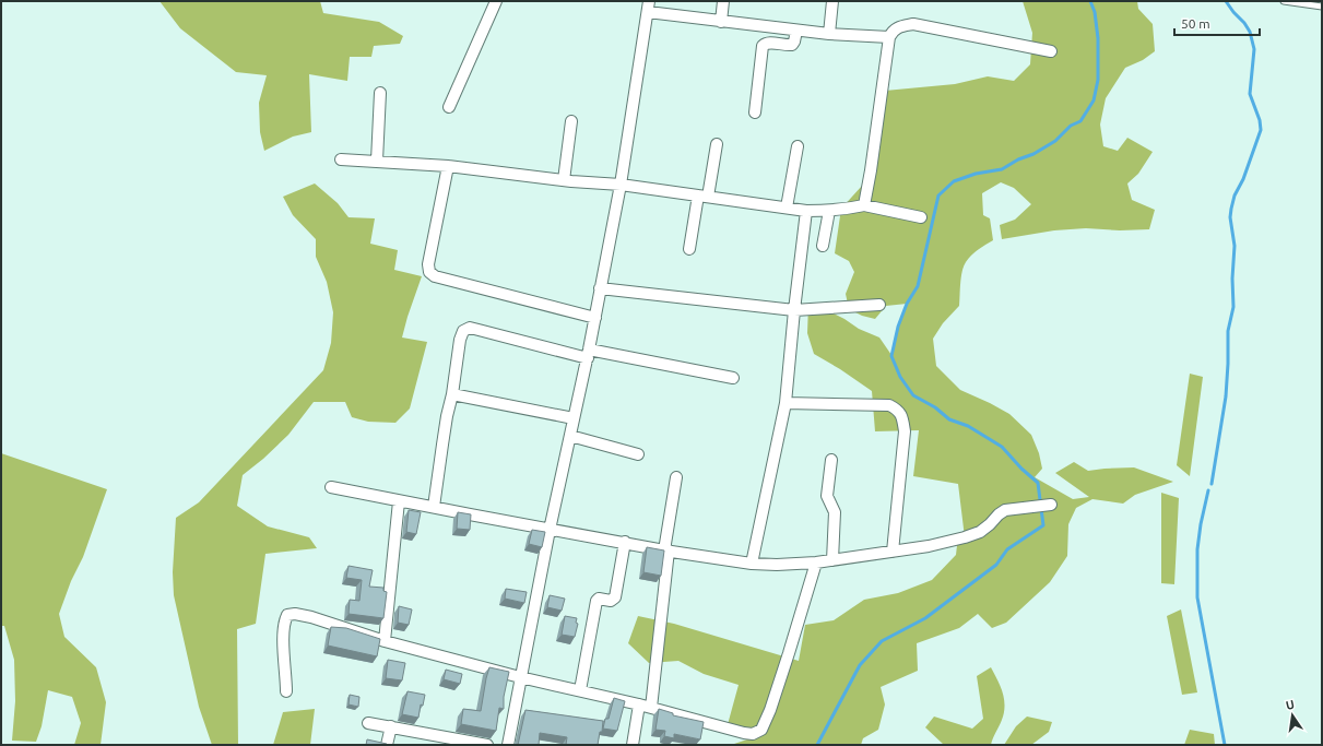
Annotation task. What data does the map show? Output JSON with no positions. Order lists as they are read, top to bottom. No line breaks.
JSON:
{"scale_bar":"50 m","north":"top"}
